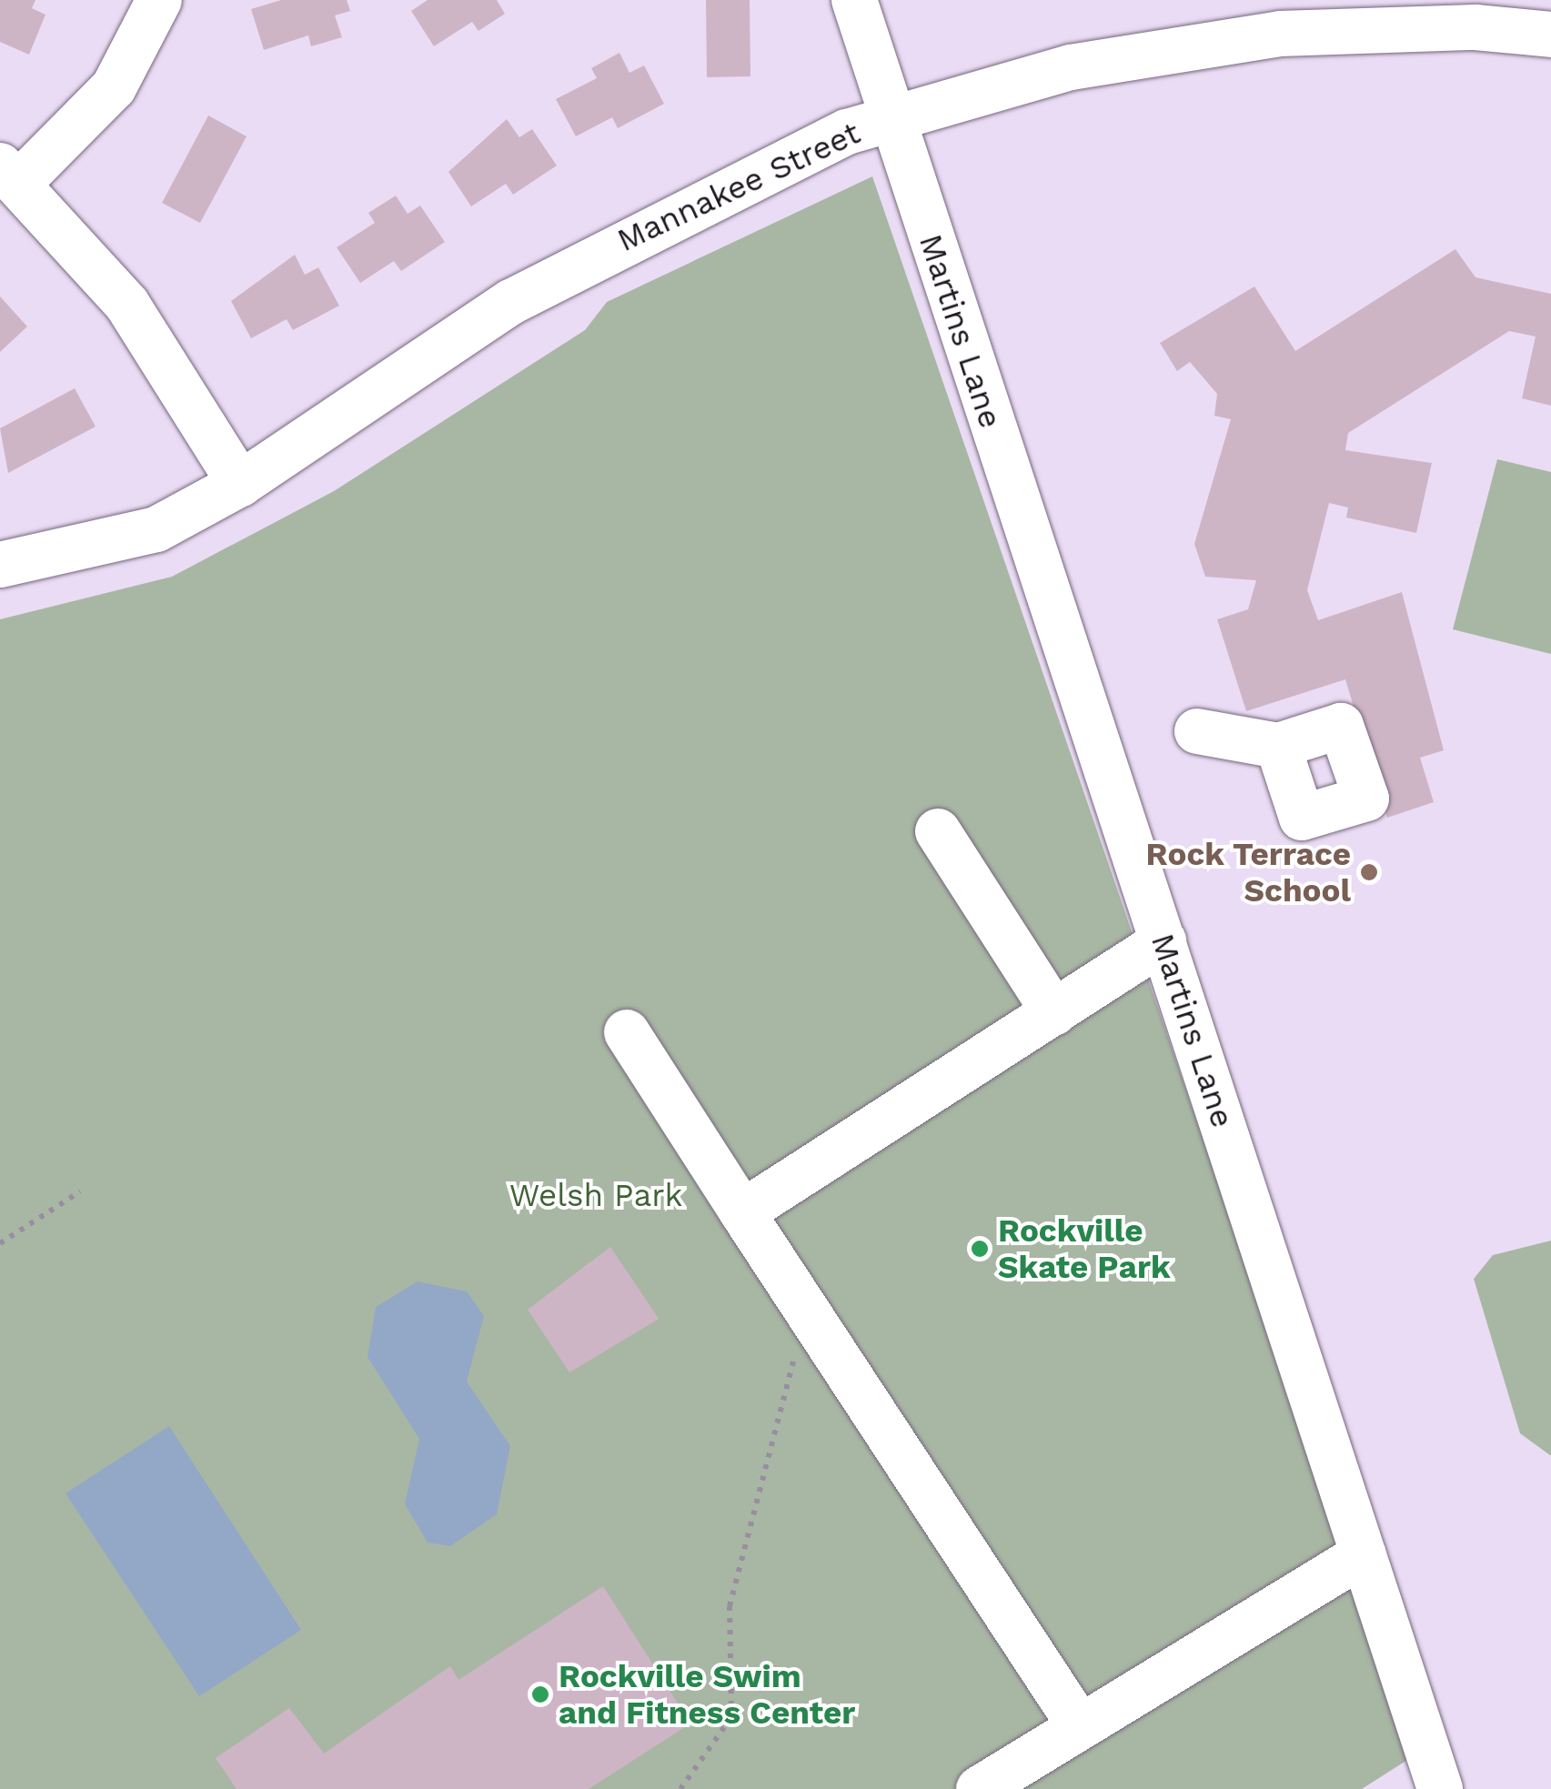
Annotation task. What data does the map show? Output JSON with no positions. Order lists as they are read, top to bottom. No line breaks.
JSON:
{"streets":{"street":["Mannakee Street","Martins Lane"]},"crossings":[["Mannakee Street","Martins Lane"]],"parks":["Welsh Park"],"places":["Rock Terrace School","Rockville Skate Park","Rockville Swim and Fitness Center"]}
